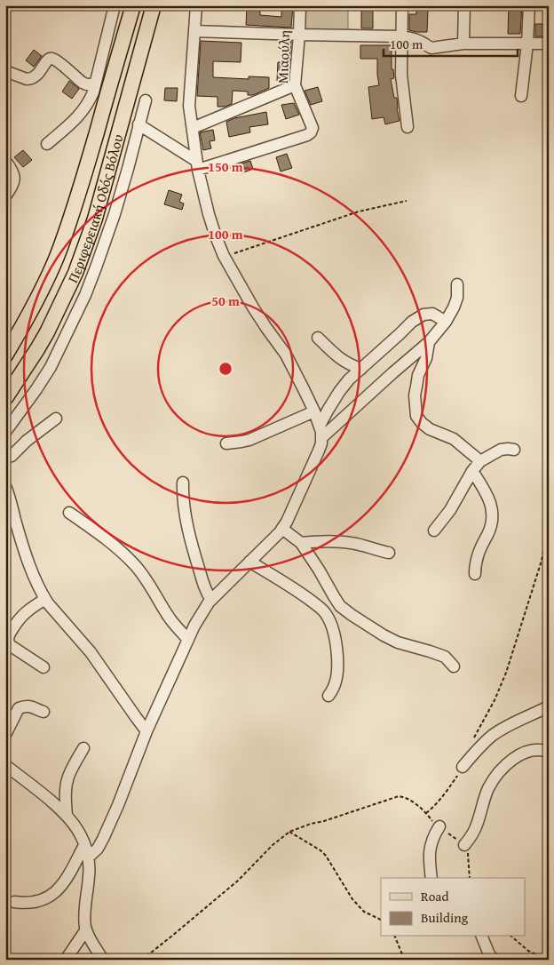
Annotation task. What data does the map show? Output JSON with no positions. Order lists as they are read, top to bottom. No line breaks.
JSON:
{"streets":{"main road":["Περιφερειακή Οδός Βόλου"],"street":["Μιαούλη"]},"legend":["Road","Building"],"scale_bar":"100 m","rings":["150 m","100 m","50 m"]}
